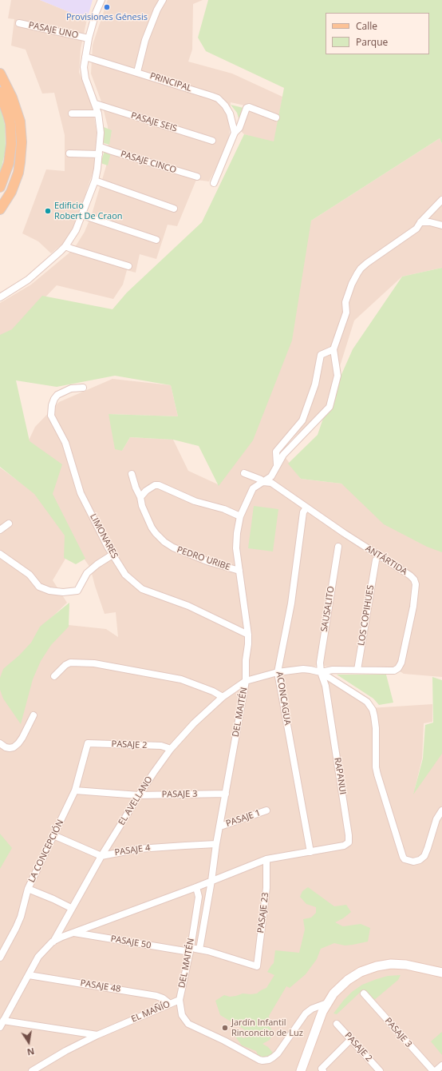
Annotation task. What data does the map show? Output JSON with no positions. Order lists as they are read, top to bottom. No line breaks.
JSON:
{"streets":{"street":["PASAJE UNO","PRINCIPAL","PASAJE SEIS","PASAJE CINCO","LIMONARES","PEDRO URIBE","ANTÁRTIDA","SAUSALITO","LOS COPIHUES","ACONCAGUA","DEL MAITÉN","PASAJE 2","RAPANUI","PASAJE 3","EL AVELLANO","PASAJE 1","PASAJE 4","LA CONCEPCIÓN","PASAJE 23","PASAJE 50","PASAJE 48","EL MAÑÍO"]},"crossings":[["LIMONARES","DEL MAITÉN"],["PEDRO URIBE","DEL MAITÉN"],["ANTÁRTIDA","SAUSALITO"],["ANTÁRTIDA","LOS COPIHUES"],["ANTÁRTIDA","ACONCAGUA"],["ANTÁRTIDA","DEL MAITÉN"],["ANTÁRTIDA","RAPANUI"],["ANTÁRTIDA","EL AVELLANO"],["SAUSALITO","RAPANUI"],["SAUSALITO","EL AVELLANO"],["ACONCAGUA","RAPANUI"],["ACONCAGUA","EL AVELLANO"],["DEL MAITÉN","PASAJE 3"],["DEL MAITÉN","EL AVELLANO"],["DEL MAITÉN","PASAJE 1"],["DEL MAITÉN","PASAJE 4"],["DEL MAITÉN","PASAJE 50"],["DEL MAITÉN","EL MAÑÍO"],["PASAJE 2","EL AVELLANO"],["PASAJE 2","LA CONCEPCIÓN"],["RAPANUI","EL AVELLANO"],["RAPANUI","PASAJE 23"],["PASAJE 3","EL AVELLANO"],["PASAJE 3","LA CONCEPCIÓN"],["EL AVELLANO","PASAJE 4"],["EL AVELLANO","PASAJE 23"],["EL AVELLANO","PASAJE 50"],["EL AVELLANO","PASAJE 48"],["PASAJE 23","PASAJE 50"],["PASAJE 48","EL MAÑÍO"]],"places":["Provisiones Génesis","Edificio Robert De Craon","Jardín Infantil Rinconcito de Luz"],"legend":["Calle","Parque"],"north":"bottom"}
